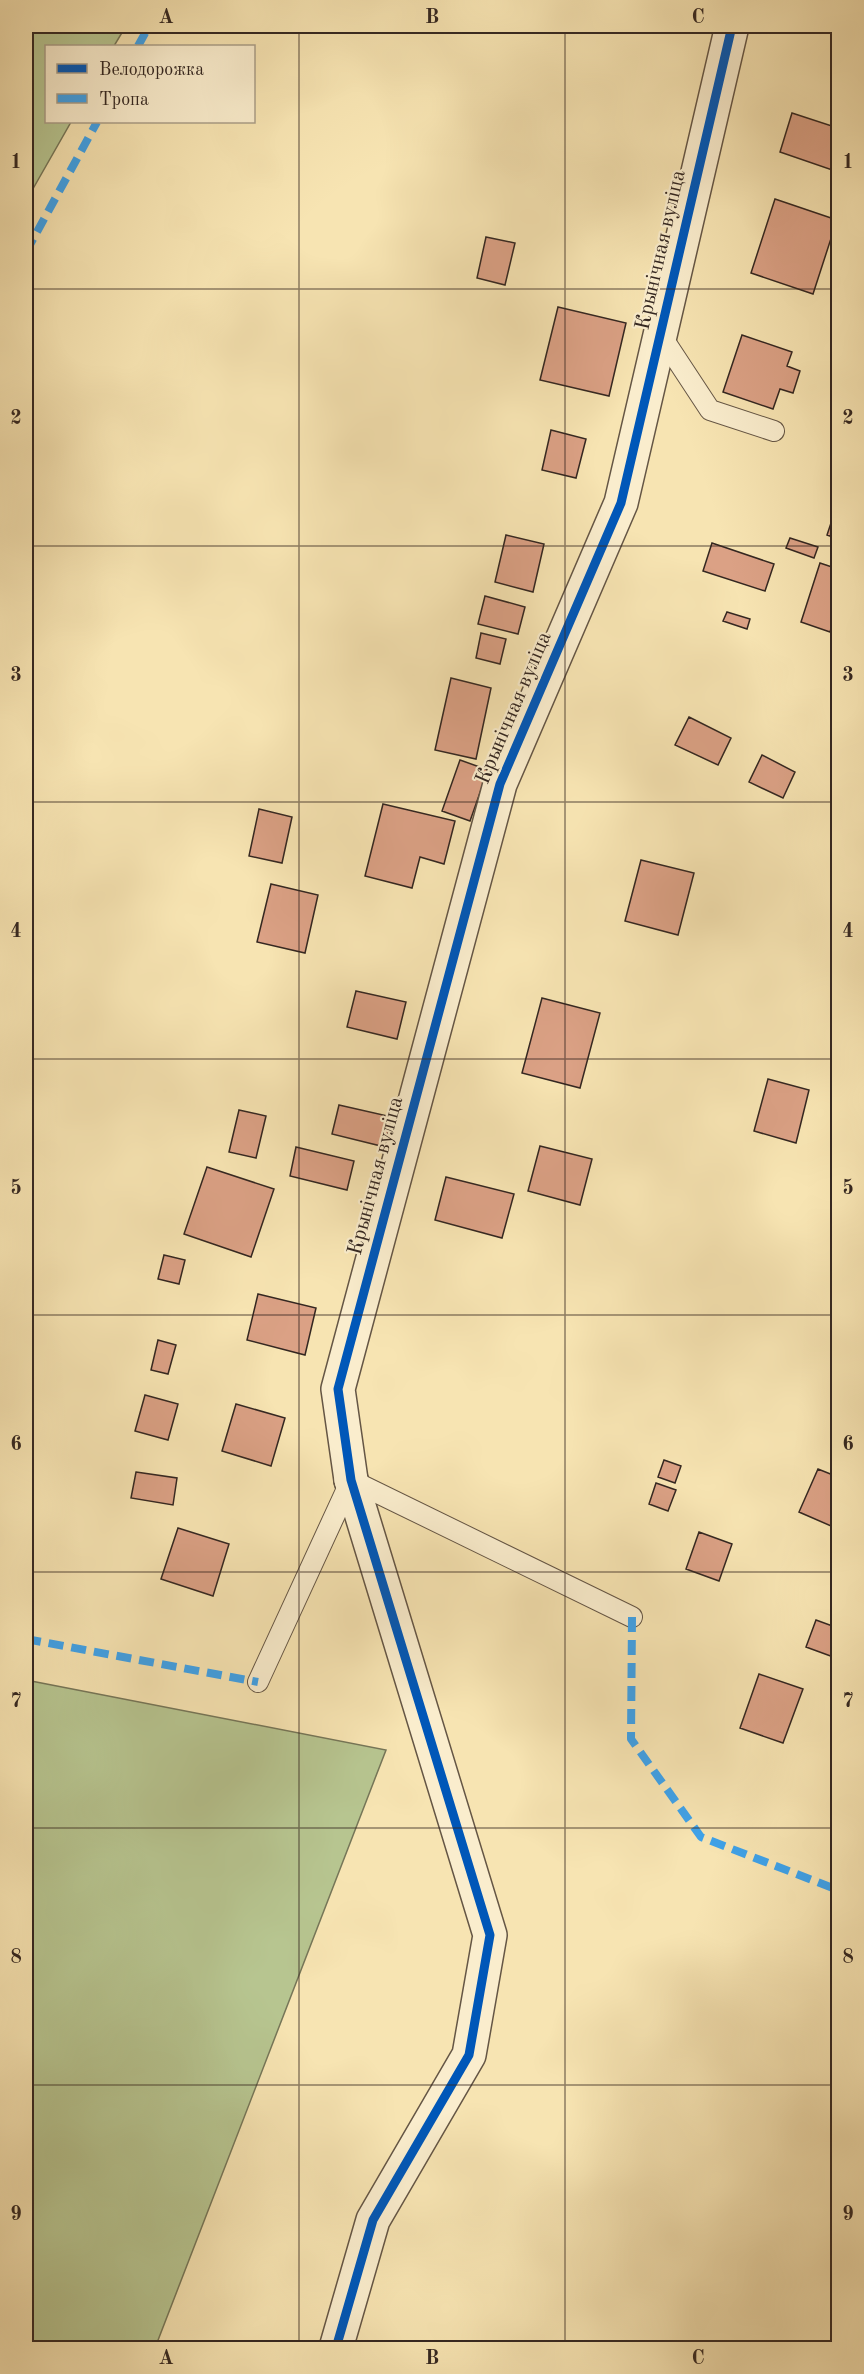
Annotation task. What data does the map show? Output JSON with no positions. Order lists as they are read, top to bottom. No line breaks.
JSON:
{"streets":{"street":["Крынічная вуліца"]},"legend":["Велодорожка","Тропа"],"grid":{"columns":["A","B","C"],"rows":["1","2","3","4","5","6","7","8","9"]}}
